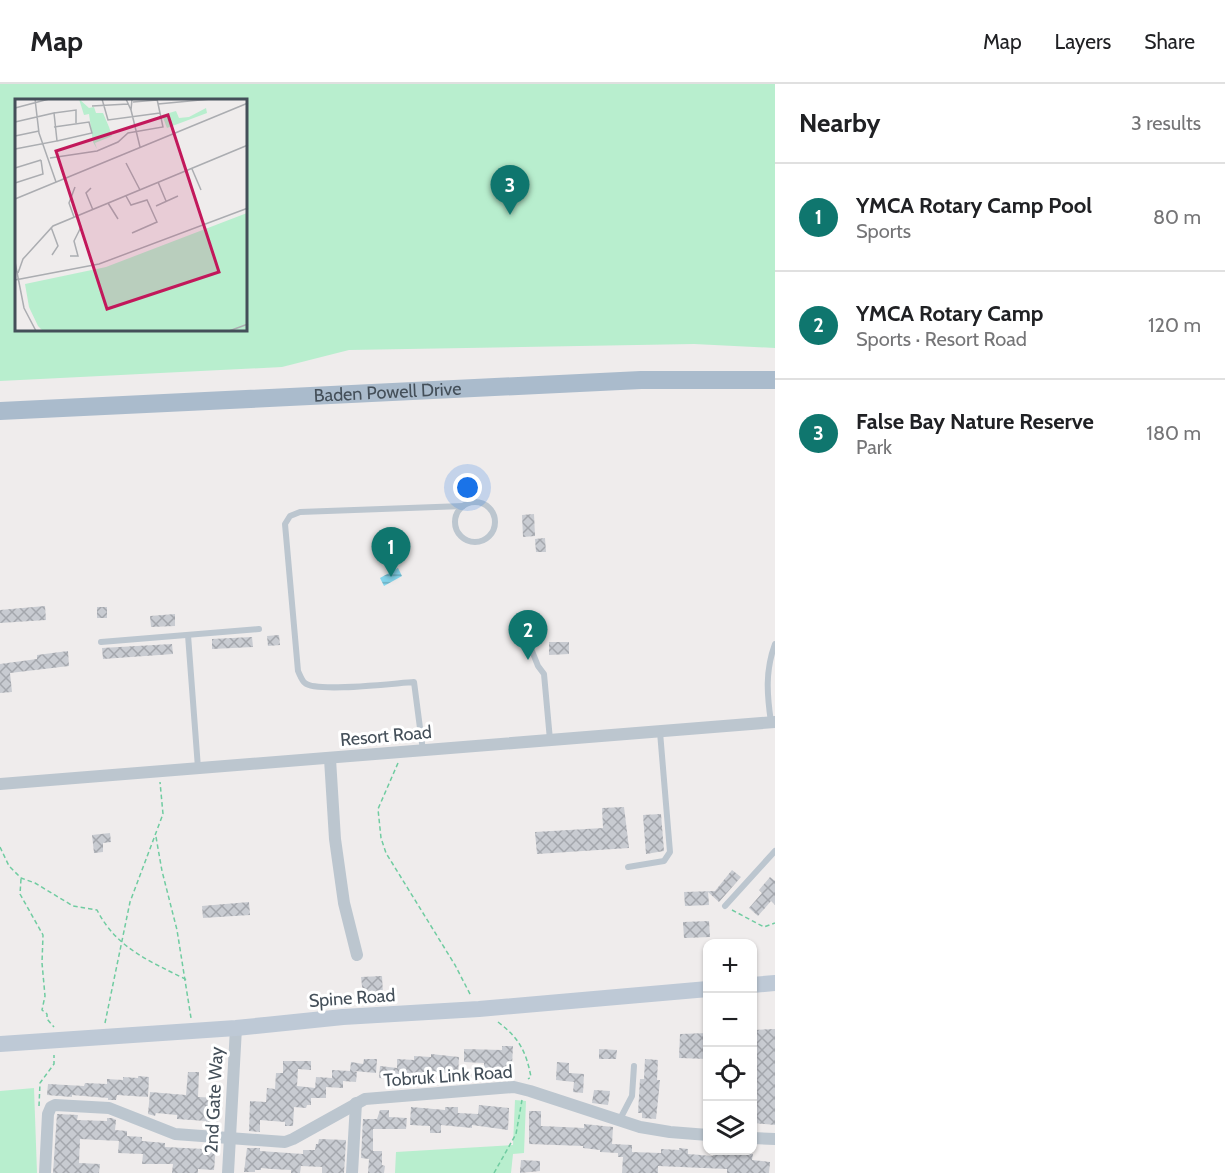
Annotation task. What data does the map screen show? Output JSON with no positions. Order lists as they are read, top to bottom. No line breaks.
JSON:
{"streets":{"main road":["Baden Powell Drive","Spine Road"],"street":["Resort Road","Tobruk Link Road","2nd Gate Way"]},"crossings":[["Spine Road","2nd Gate Way"],["Tobruk Link Road","2nd Gate Way"]],"page":{"header":"Map","nav":["Map","Layers","Share"],"heading":["Nearby","3 results"],"list":[{"mark":"1","name":"YMCA Rotary Camp Pool","note":"Sports","value":"80 m"},{"mark":"2","name":"YMCA Rotary Camp","note":"Sports · Resort Road","value":"120 m"},{"mark":"3","name":"False Bay Nature Reserve","note":"Park","value":"180 m"}],"pins":["3","1","2"],"map_buttons":["+","−"]}}
